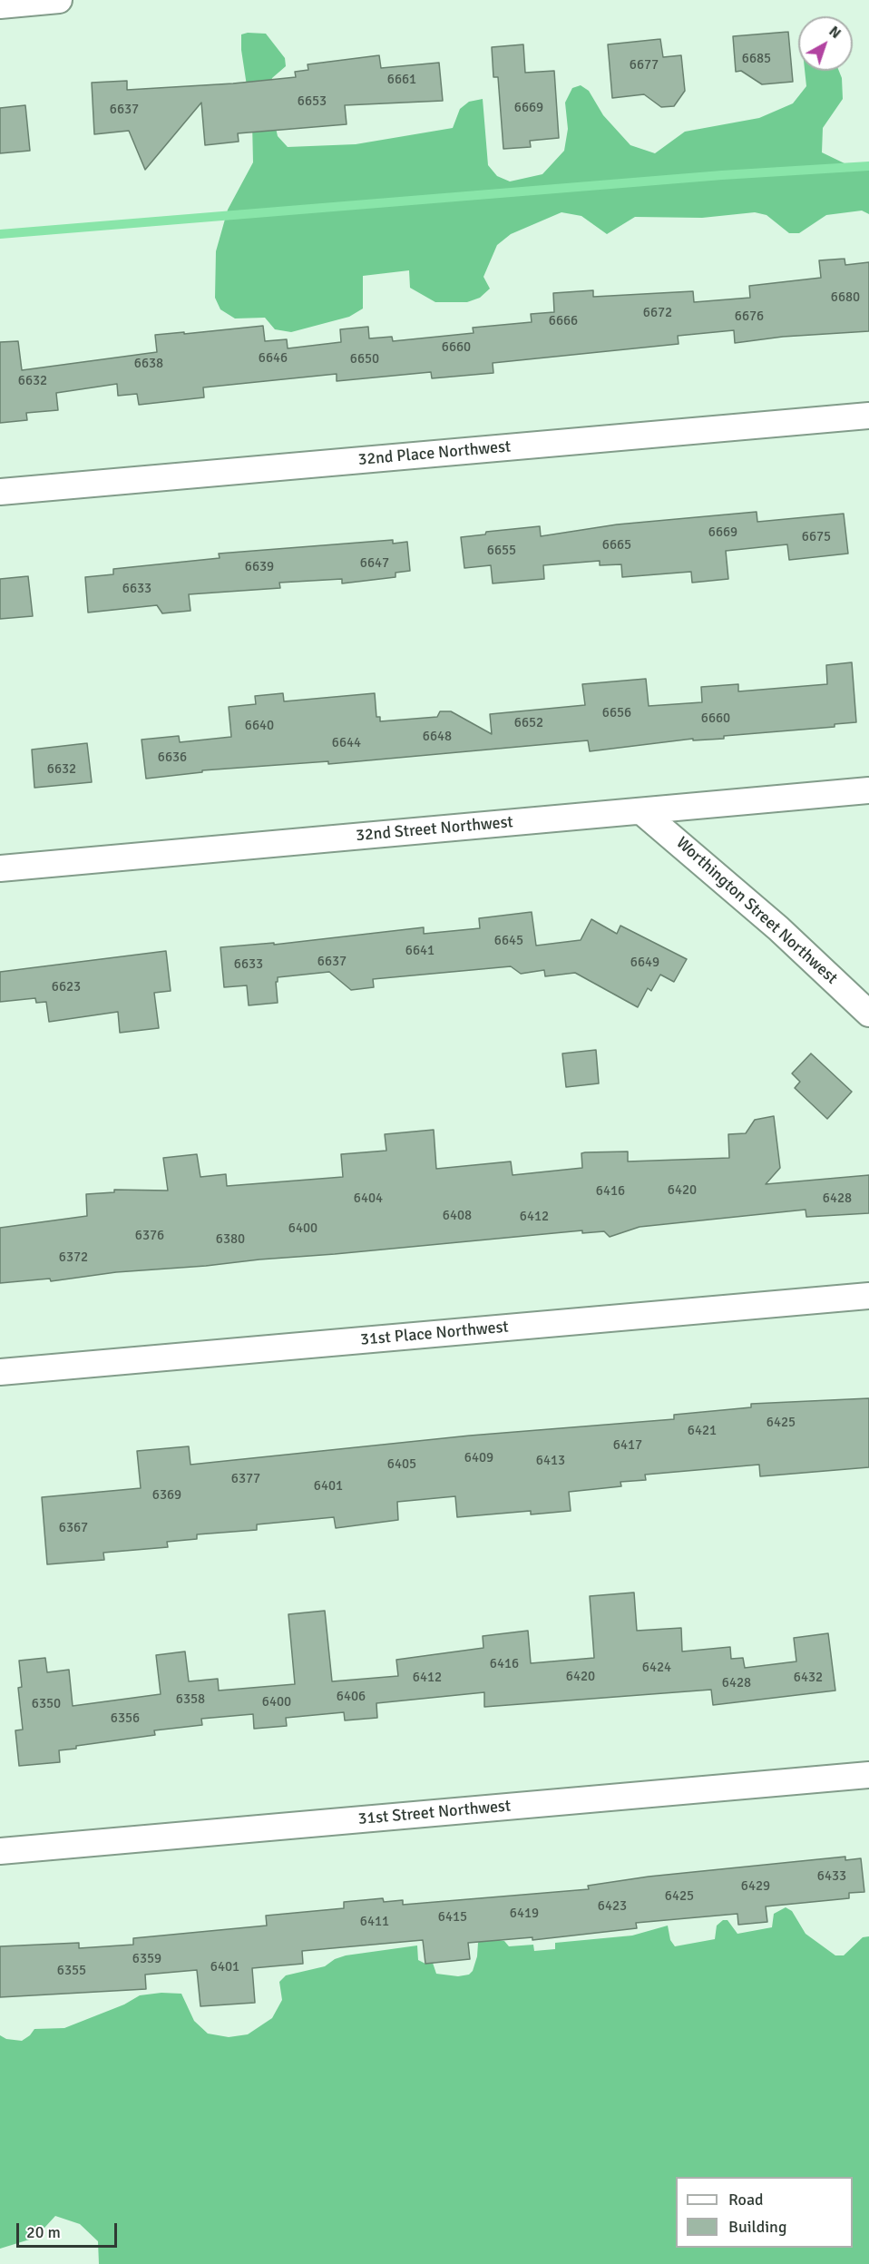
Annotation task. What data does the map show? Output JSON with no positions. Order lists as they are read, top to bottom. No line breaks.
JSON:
{"streets":{"street":["32nd Place Northwest","32nd Street Northwest","Worthington Street Northwest","31st Place Northwest","31st Street Northwest"]},"crossings":[["32nd Street Northwest","Worthington Street Northwest"]],"house_numbers":["6685","6677","6661","6653","6669","6637","6680","6672","6676","6666","6660","6646","6650","6638","6632","6669","6675","6665","6655","6647","6639","6633","6656","6660","6652","6640","6648","6644","6636","6632","6645","6641","6637","6649","6633","6623","6420","6416","6404","6428","6408","6412","6400","6376","6380","6372","6425","6421","6417","6409","6413","6405","6377","6401","6369","6367","6416","6424","6420","6412","6432","6428","6406","6358","6400","6350","6356","6433","6429","6425","6423","6419","6415","6411","6359","6401","6355"],"legend":["Road","Building"],"scale_bar":"20 m","north":"top right"}
